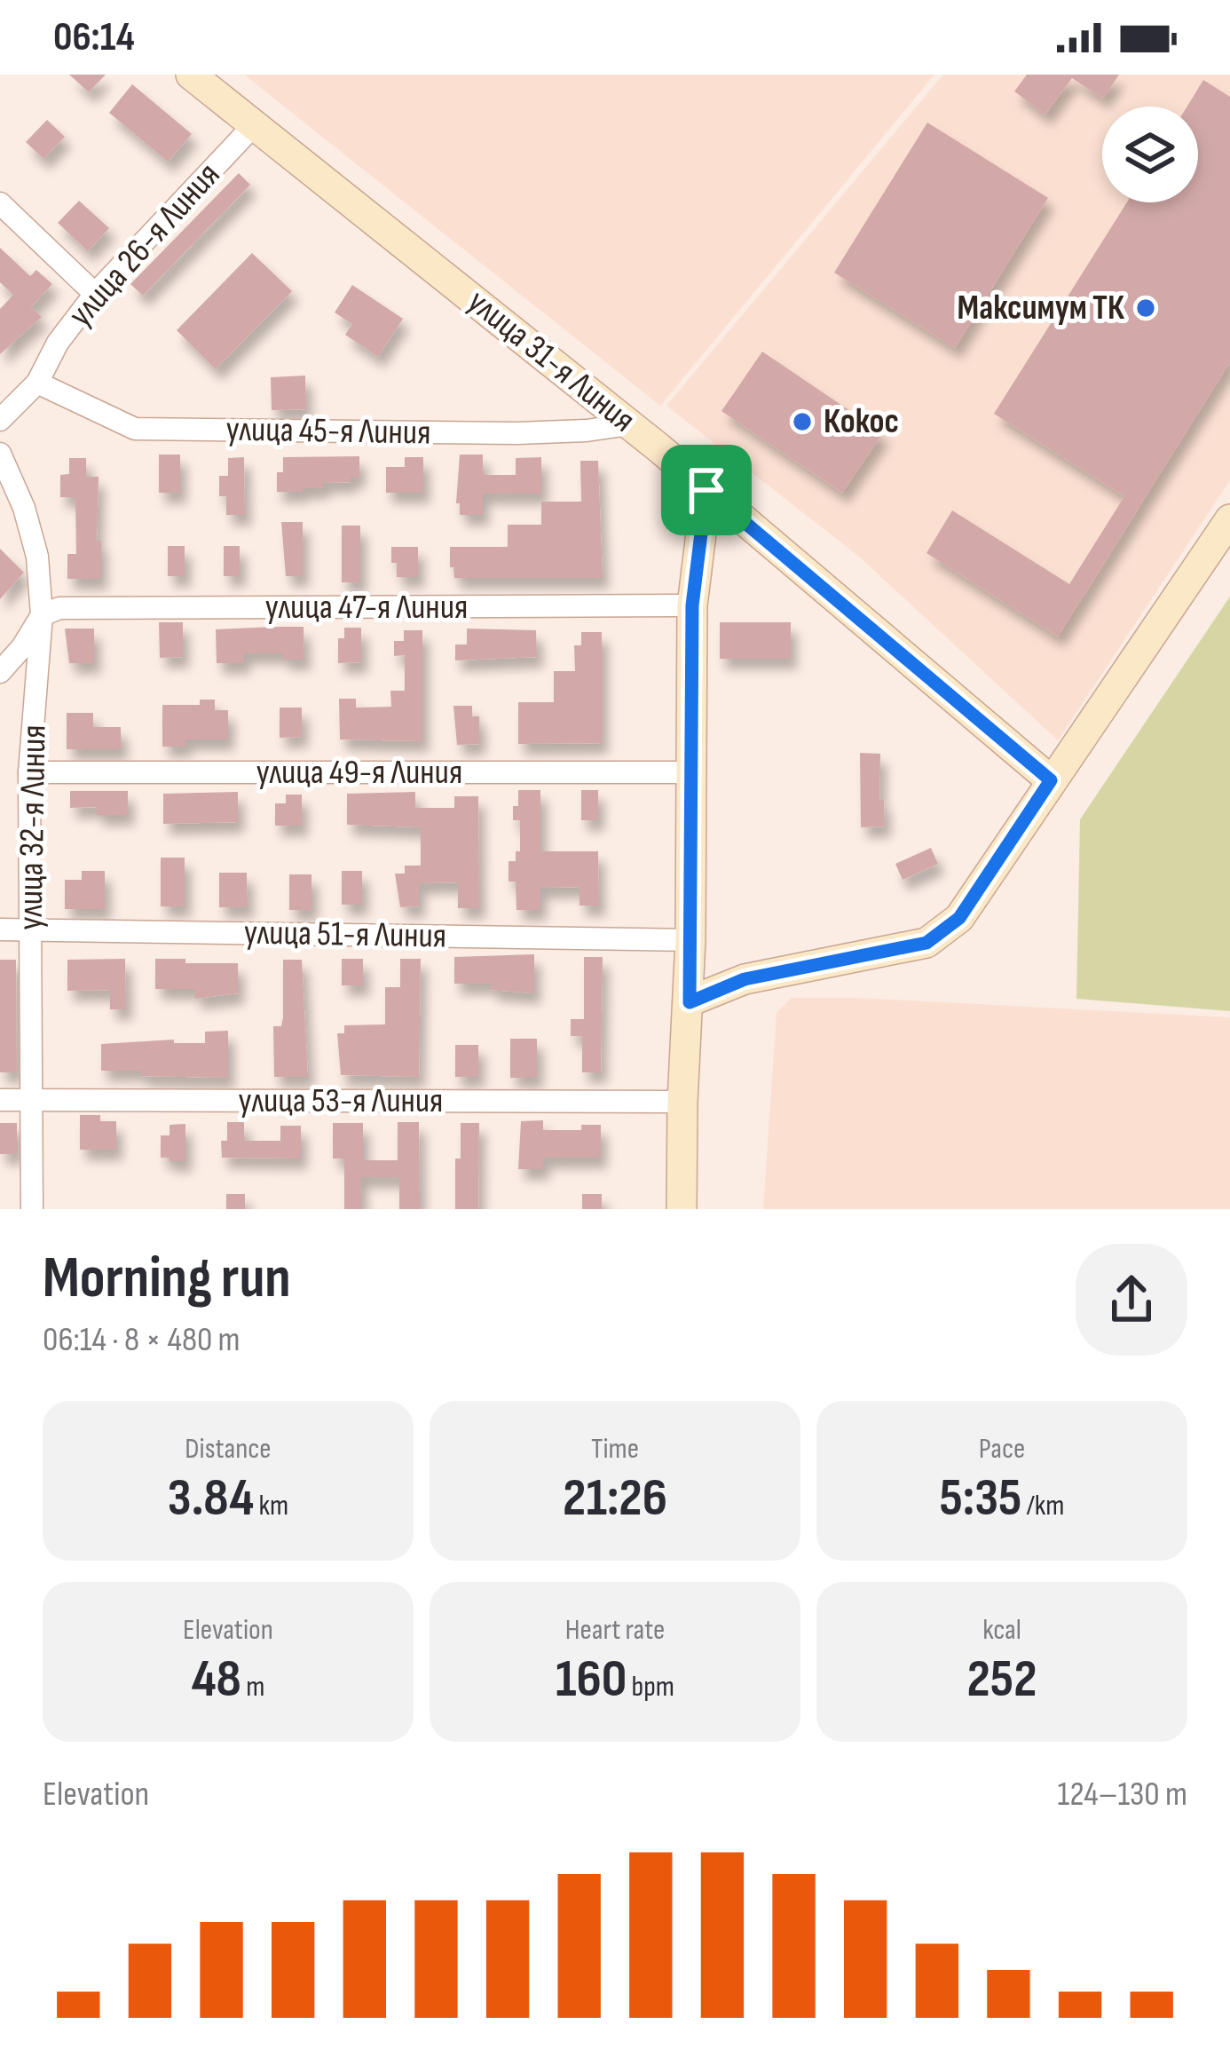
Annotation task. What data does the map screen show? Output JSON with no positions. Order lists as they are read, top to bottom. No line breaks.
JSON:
{"streets":{"street":["улица 26-я Линия","улица 31-я Линия","улица 45-я Линия","улица 47-я Линия","улица 49-я Линия","улица 32-я Линия","улица 51-я Линия","улица 53-я Линия"]},"crossings":[["улица 26-я Линия","улица 31-я Линия"],["улица 26-я Линия","улица 45-я Линия"],["улица 31-я Линия","улица 45-я Линия"],["улица 47-я Линия","улица 32-я Линия"],["улица 49-я Линия","улица 32-я Линия"],["улица 32-я Линия","улица 51-я Линия"],["улица 32-я Линия","улица 53-я Линия"]],"places":["Максимум ТК","Кокос"],"page":{"status":"06:14","heading":["Morning run","06:14 · 8 × 480 m"],"stats":[["Distance","3.84 km"],["Time","21:26"],["Pace","5:35 /km"],["Elevation","48 m"],["Heart rate","160 bpm"],["kcal","252"]],"chart":["Elevation","124–130 m"]}}
